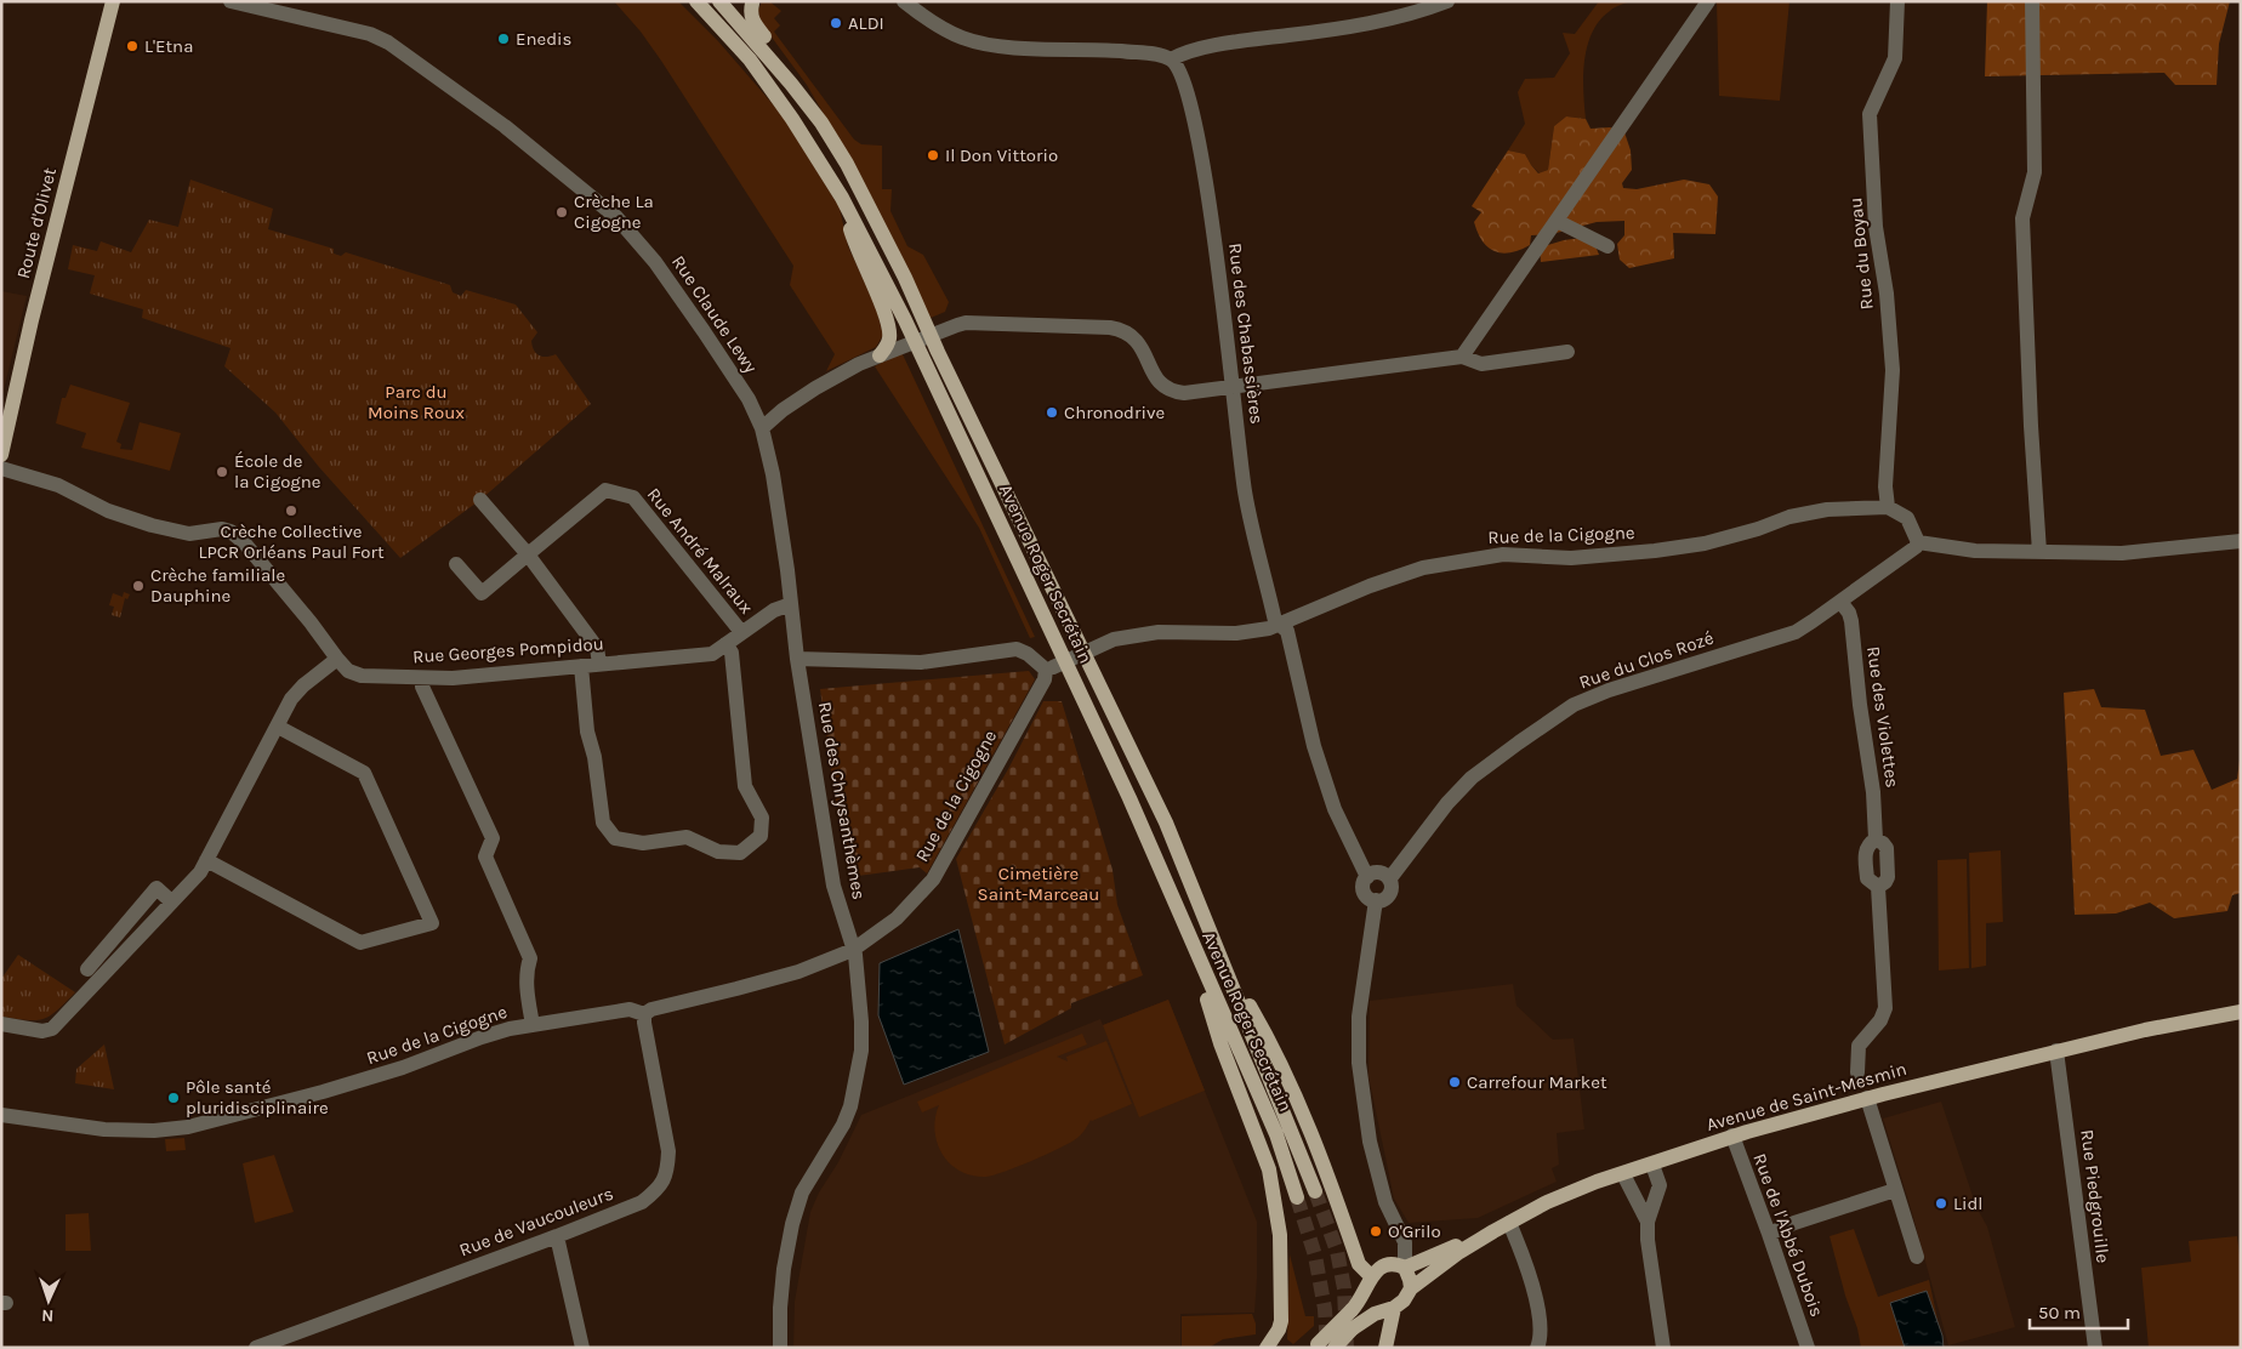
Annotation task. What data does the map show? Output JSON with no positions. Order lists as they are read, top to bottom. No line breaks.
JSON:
{"streets":{"main road":["Route d'Olivet","Avenue Roger Secrétain","Avenue de Saint-Mesmin"],"street":["Rue du Boyau","Rue Claude Lewy","Rue des Chabassières","Rue de la Cigogne","Rue André Malraux","Rue Georges Pompidou","Rue du Clos Rozé","Rue des Violettes","Rue des Chrysanthèmes","Rue Piedgrouille","Rue de Vaucouleurs","Rue de l'Abbé Dubois"]},"crossings":[["Rue du Boyau","Rue de la Cigogne"],["Rue Claude Lewy","Rue Georges Pompidou"],["Rue Claude Lewy","Rue des Chrysanthèmes"],["Rue des Chabassières","Rue de la Cigogne"],["Rue des Chabassières","Rue du Clos Rozé"],["Rue de la Cigogne","Avenue Roger Secrétain"],["Rue de la Cigogne","Rue des Chrysanthèmes"],["Rue de la Cigogne","Rue de Vaucouleurs"],["Rue André Malraux","Rue Georges Pompidou"],["Rue du Clos Rozé","Rue des Violettes"],["Avenue de Saint-Mesmin","Rue Piedgrouille"],["Avenue de Saint-Mesmin","Rue de l'Abbé Dubois"]],"parks":["Parc du Moins Roux","Cimetière Saint-Marceau"],"places":["ALDI","Enedis","L'Etna","Il Don Vittorio","Crèche La Cigogne","Chronodrive","École de la Cigogne","Crèche Collective LPCR Orléans Paul Fort","Crèche familiale Dauphine","Carrefour Market","Pôle santé pluridisciplinaire","Lidl","O'Grilo"],"scale_bar":"50 m","north":"bottom"}
